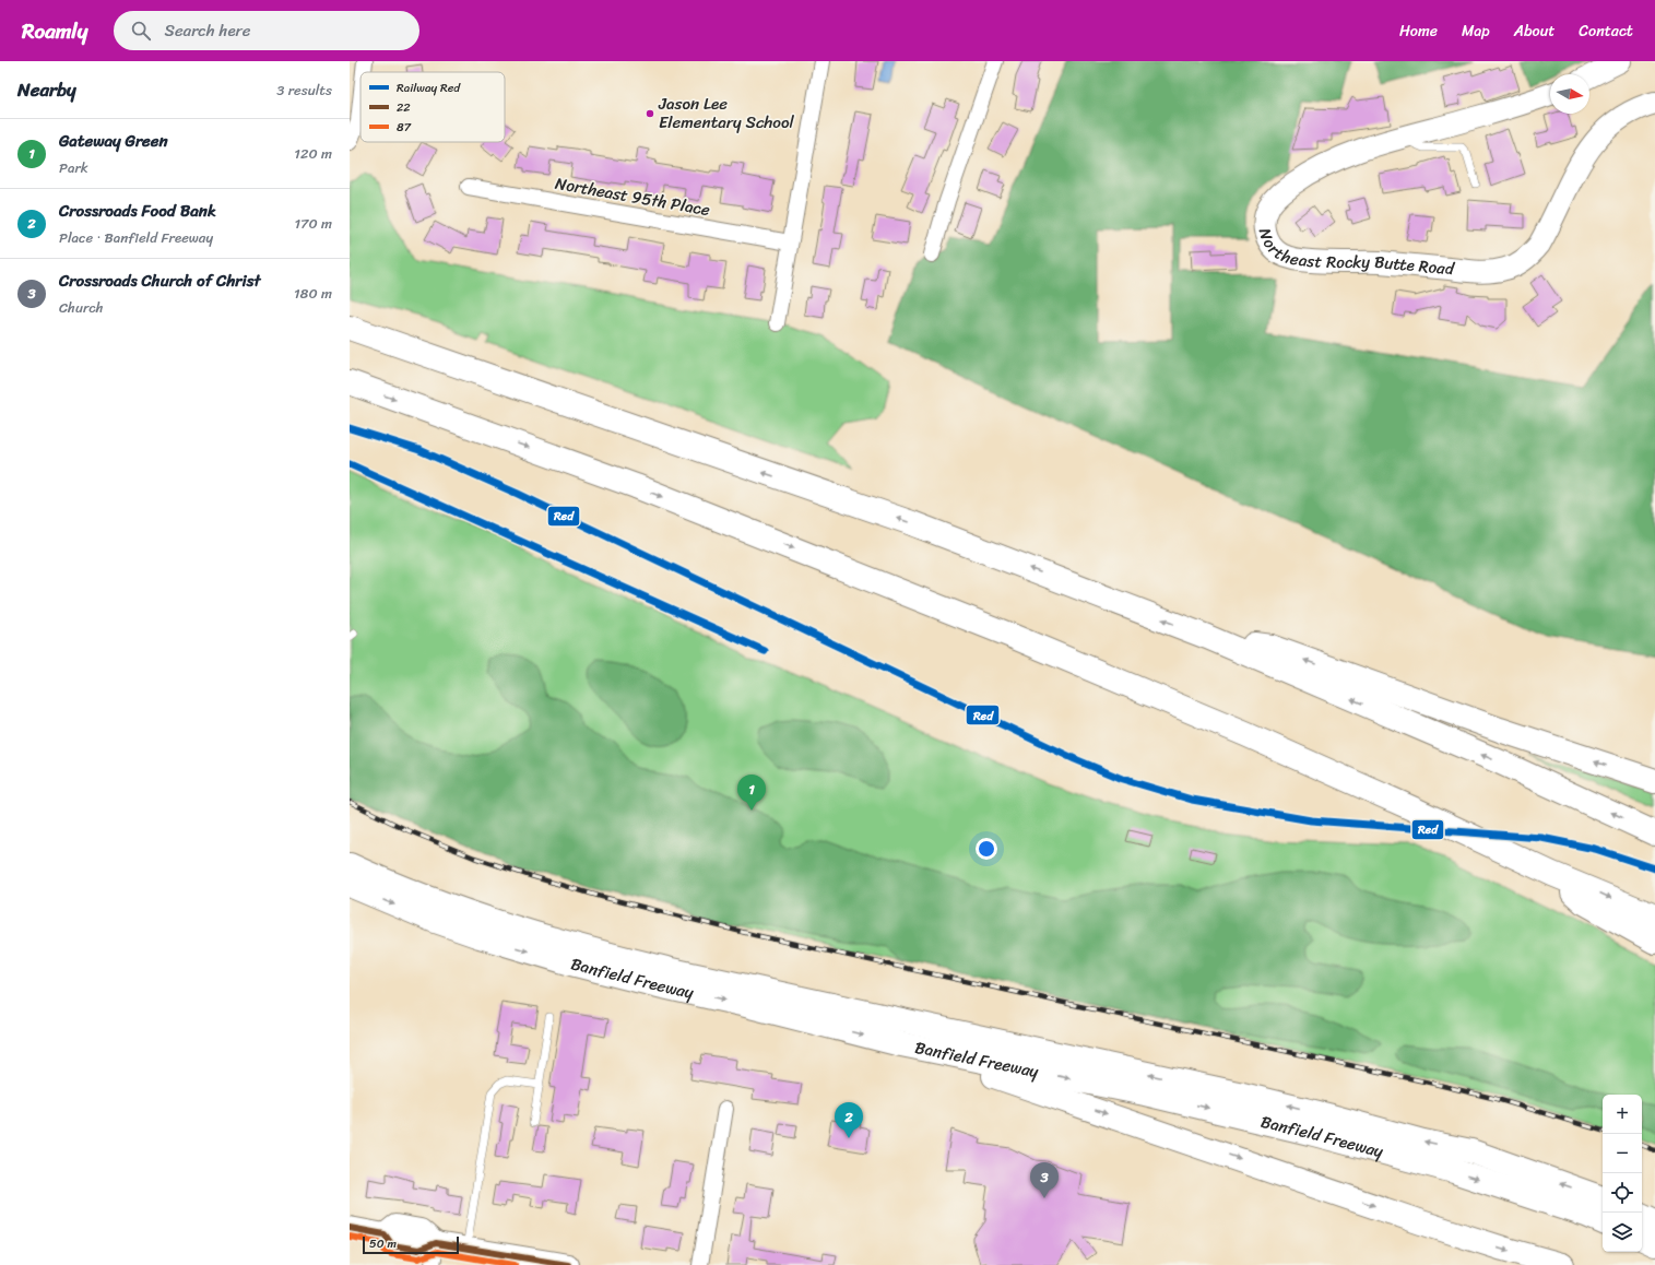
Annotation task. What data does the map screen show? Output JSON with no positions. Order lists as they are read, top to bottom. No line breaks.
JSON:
{"streets":{"highway":["Banfield Freeway"],"street":["Northeast 95th Place","Northeast Rocky Butte Road"]},"places":["Jason Lee Elementary School"],"lines":["rail line Red","transit line 22","transit line 87"],"legend":["Railway Red","22","87"],"scale_bar":"50 m","north":"right","page":{"header":"Roamly","search":"Search here","nav":["Home","Map","About","Contact"],"heading":["Nearby","3 results"],"list":[{"mark":"1","name":"Gateway Green","note":"Park","value":"120 m"},{"mark":"2","name":"Crossroads Food Bank","note":"Place · Banfield Freeway","value":"170 m"},{"mark":"3","name":"Crossroads Church of Christ","note":"Church","value":"180 m"}],"pins":["1","2","3"],"map_buttons":["+","−"],"scale":"50 m"}}
